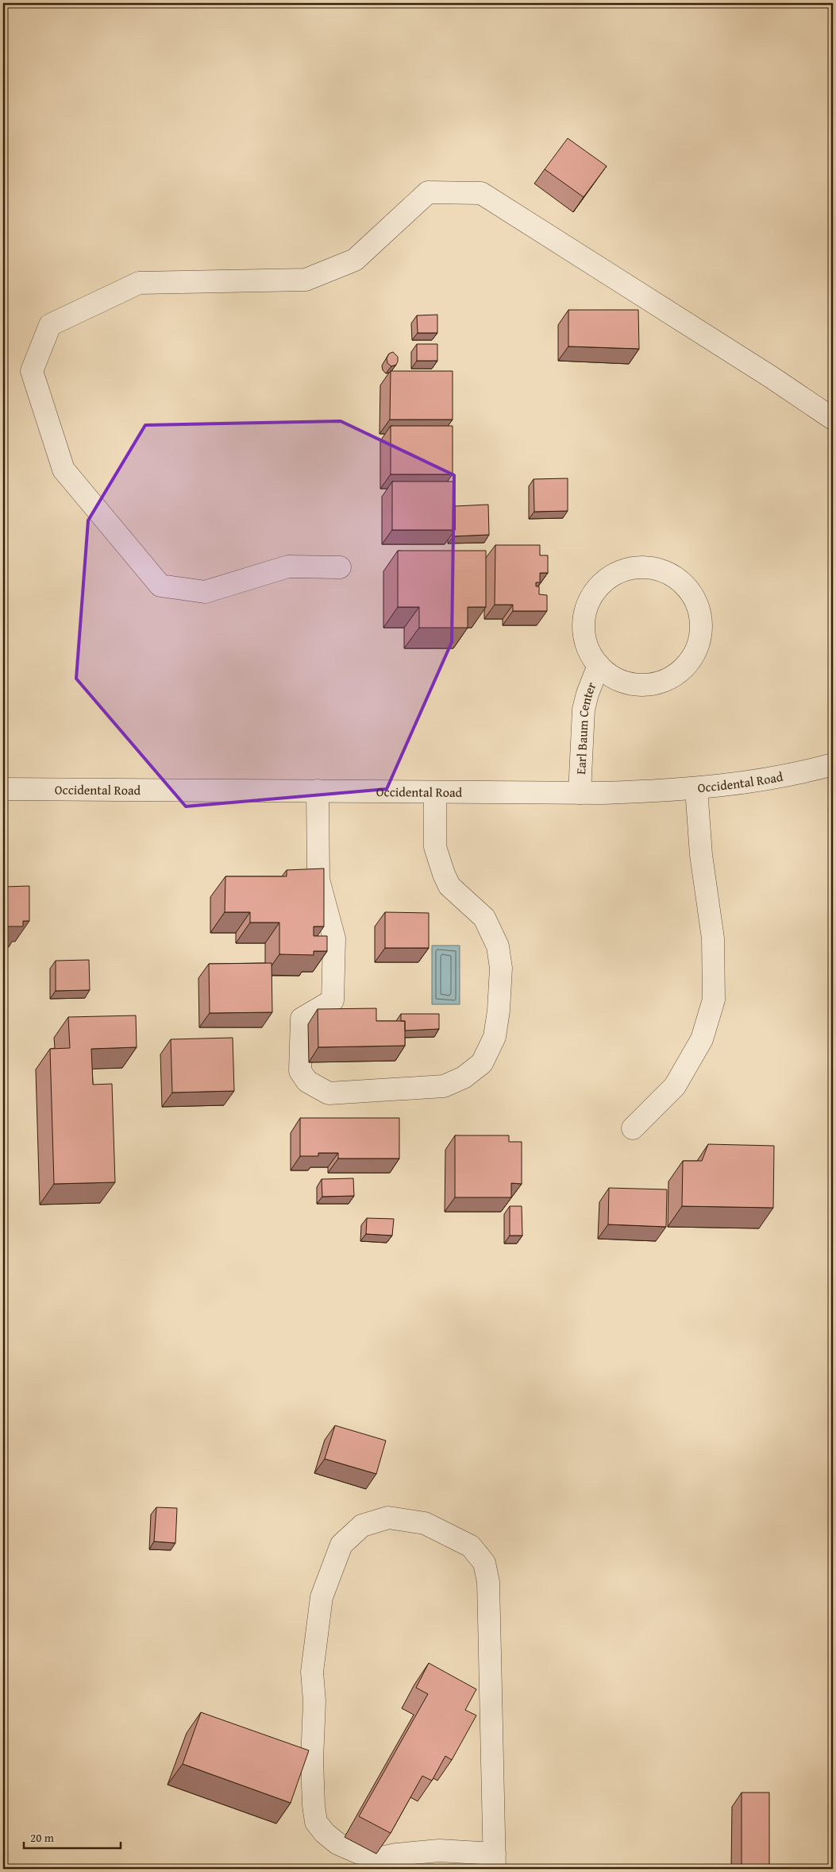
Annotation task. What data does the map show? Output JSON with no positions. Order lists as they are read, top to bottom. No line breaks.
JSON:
{"streets":{"street":["Earl Baum Center","Occidental Road"]},"crossings":[["Earl Baum Center","Occidental Road"]],"scale_bar":"20 m"}
